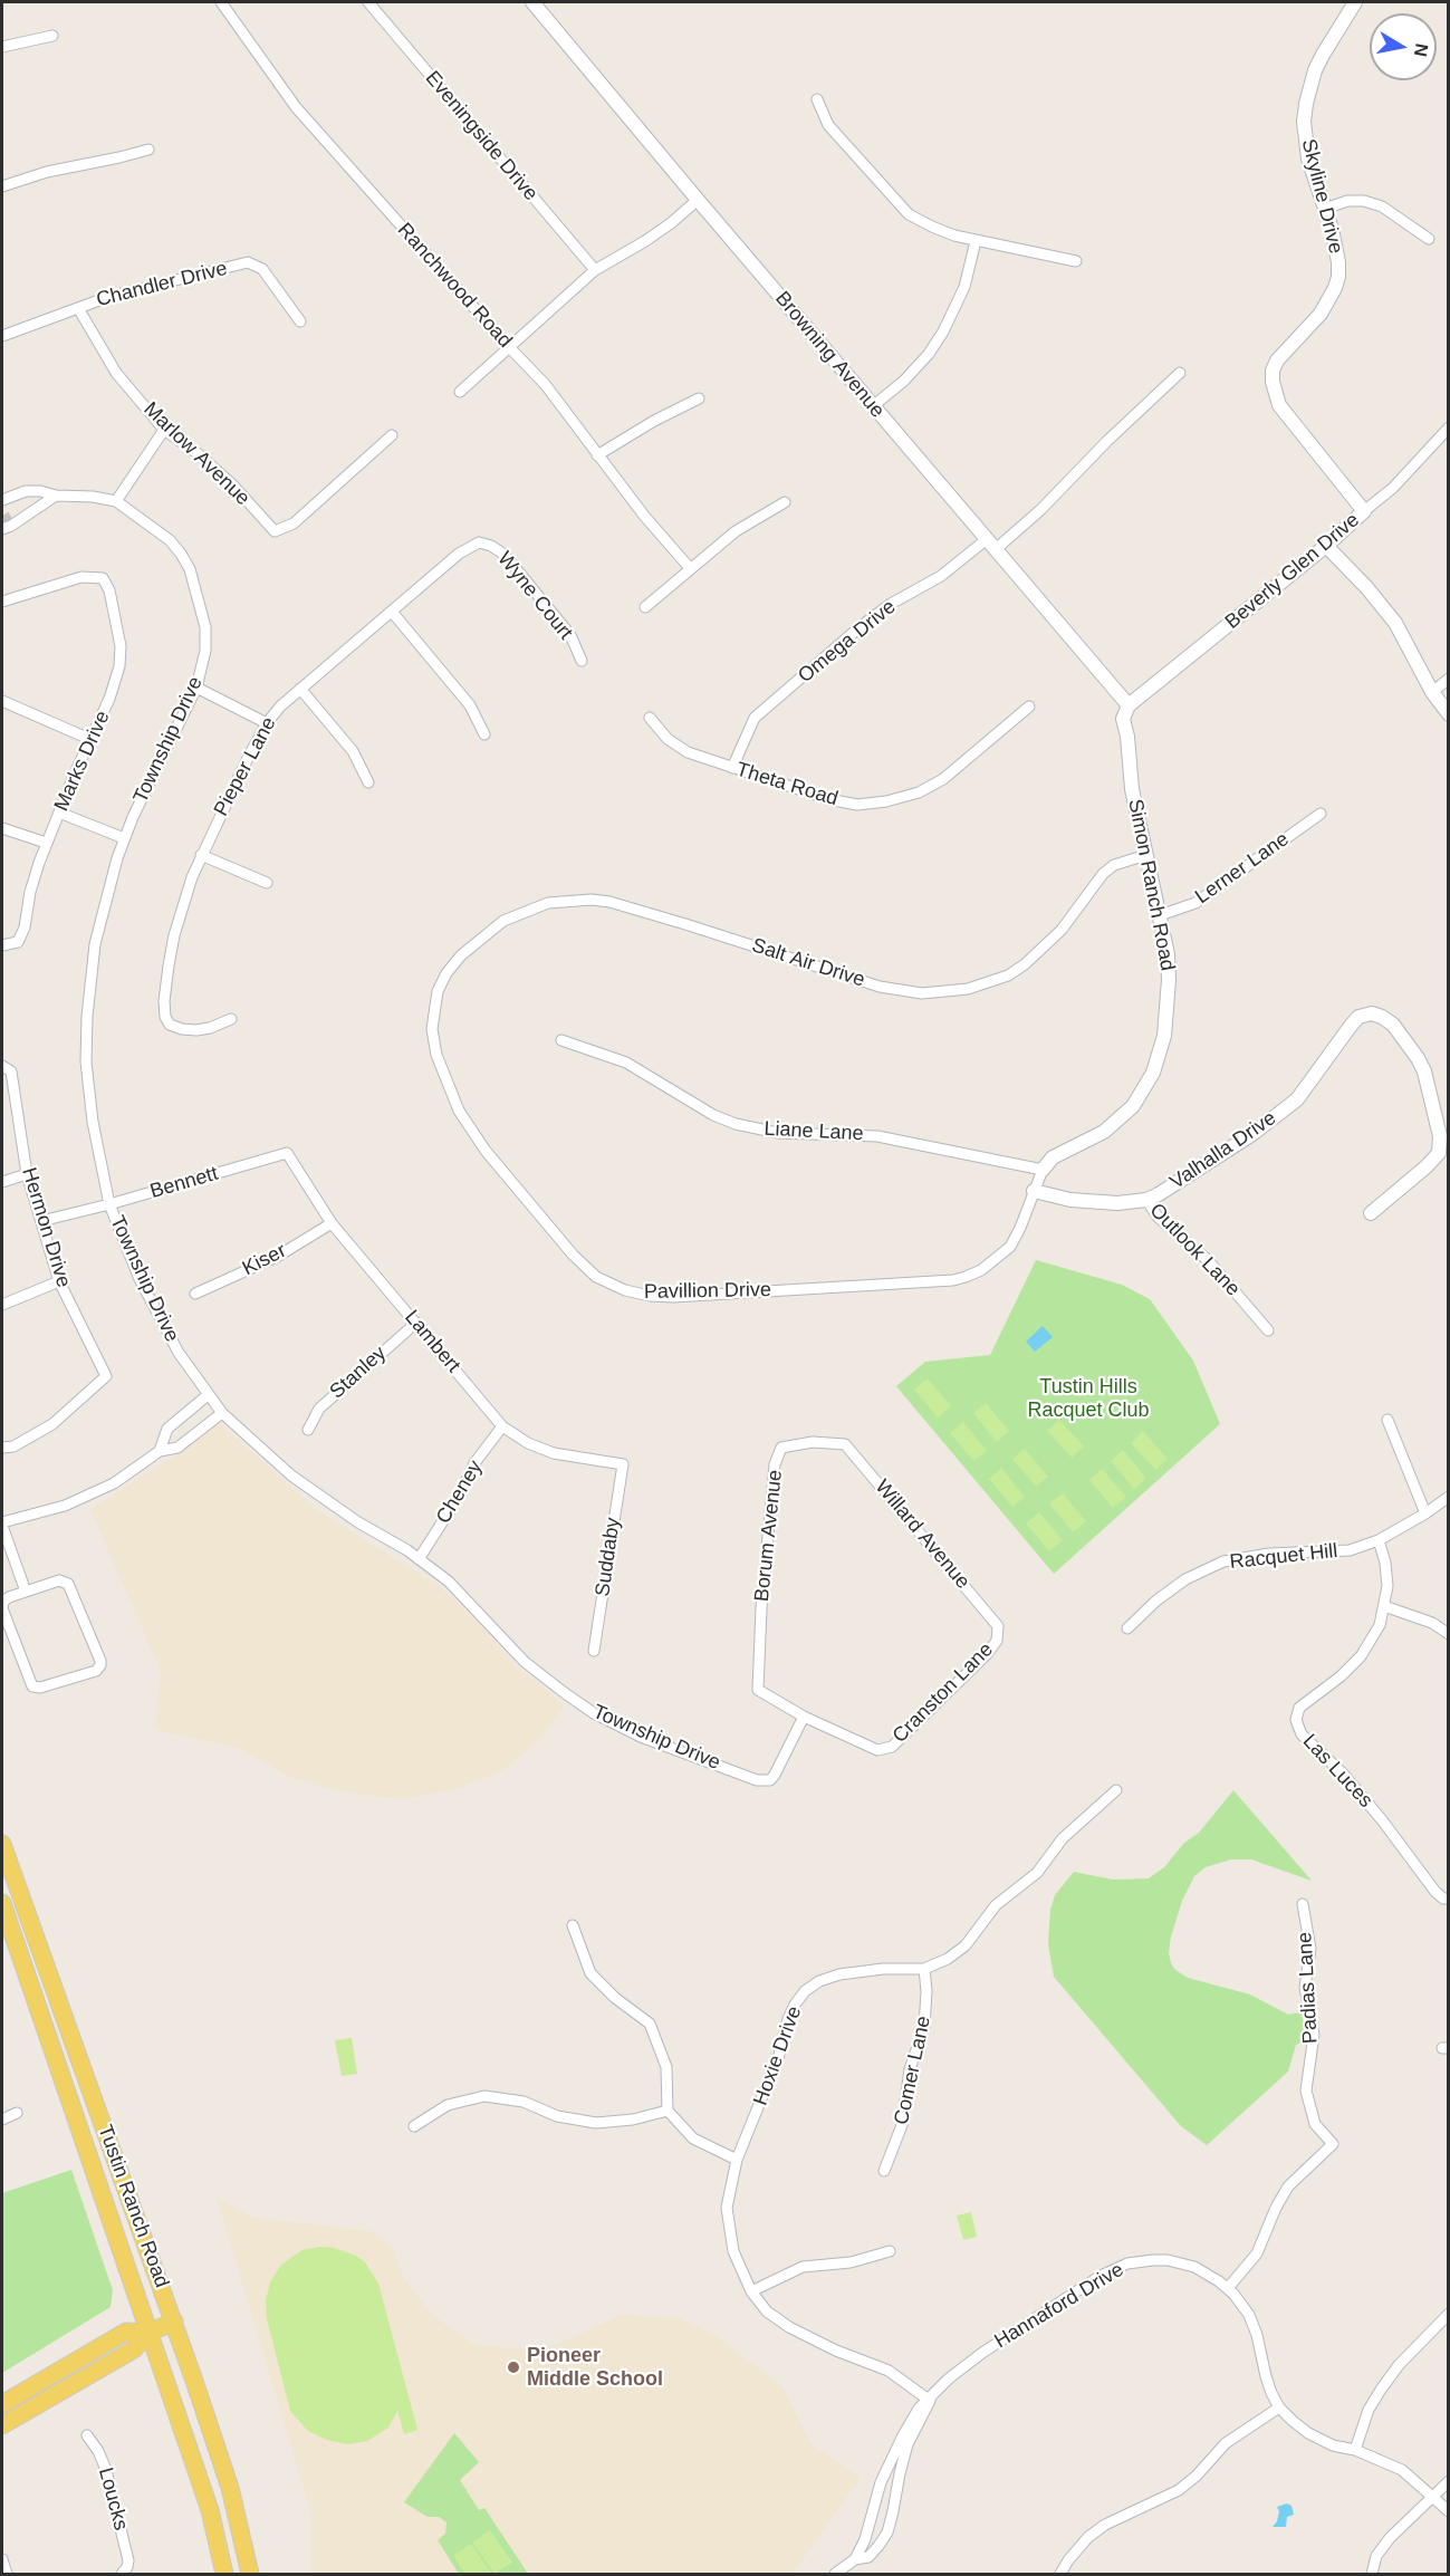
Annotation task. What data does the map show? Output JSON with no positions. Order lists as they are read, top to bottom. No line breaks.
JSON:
{"streets":{"main road":["Tustin Ranch Road"],"street":["Eveningside Drive","Skyline Drive","Chandler Drive","Ranchwood Road","Browning Avenue","Marlow Avenue","Beverly Glen Drive","Wyne Court","Omega Drive","Township Drive","Marks Drive","Pieper Lane","Theta Road","Lerner Lane","Simon Ranch Road","Salt Air Drive","Liane Lane","Valhalla Drive","Bennett","Hermon Drive","Outlook Lane","Kiser","Pavillion Drive","Lambert","Stanley","Cheney","Willard Avenue","Borum Avenue","Suddaby","Racquet Hill","Cranston Lane","Las Luces","Padias Lane","Hoxie Drive","Comer Lane","Hannaford Drive","Loucks"]},"crossings":[["Skyline Drive","Beverly Glen Drive"],["Chandler Drive","Marlow Avenue"],["Browning Avenue","Beverly Glen Drive"],["Browning Avenue","Omega Drive"],["Browning Avenue","Simon Ranch Road"],["Beverly Glen Drive","Simon Ranch Road"],["Wyne Court","Pieper Lane"],["Omega Drive","Theta Road"],["Township Drive","Bennett"],["Township Drive","Cheney"],["Township Drive","Borum Avenue"],["Township Drive","Cranston Lane"],["Lerner Lane","Simon Ranch Road"],["Simon Ranch Road","Salt Air Drive"],["Simon Ranch Road","Liane Lane"],["Simon Ranch Road","Pavillion Drive"],["Salt Air Drive","Pavillion Drive"],["Liane Lane","Pavillion Drive"],["Valhalla Drive","Outlook Lane"],["Valhalla Drive","Pavillion Drive"],["Bennett","Hermon Drive"],["Bennett","Lambert"],["Kiser","Lambert"],["Lambert","Stanley"],["Lambert","Cheney"],["Lambert","Suddaby"],["Willard Avenue","Borum Avenue"],["Willard Avenue","Cranston Lane"],["Borum Avenue","Cranston Lane"],["Racquet Hill","Las Luces"],["Padias Lane","Hannaford Drive"],["Hoxie Drive","Comer Lane"],["Hoxie Drive","Hannaford Drive"]],"parks":["Tustin Hills Racquet Club"],"places":["Pioneer Middle School"],"north":"right"}
